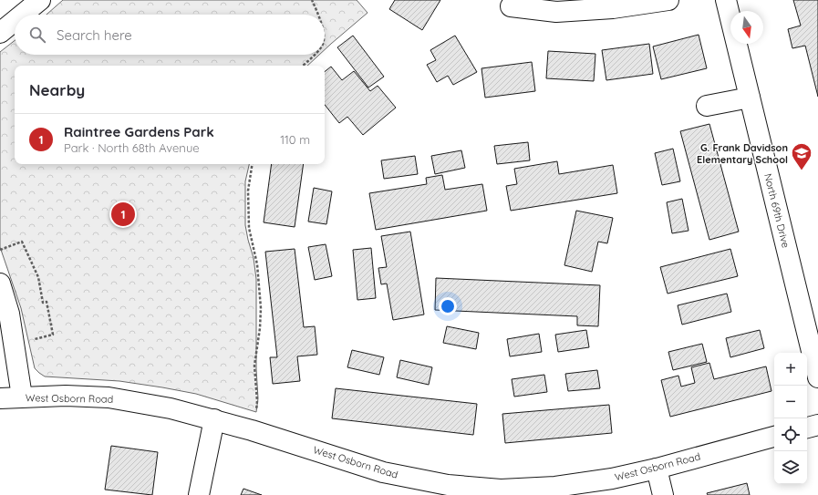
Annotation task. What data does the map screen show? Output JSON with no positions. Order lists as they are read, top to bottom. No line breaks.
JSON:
{"streets":{"street":["North 69th Drive","West Osborn Road"]},"places":{"school or university":["G. Frank Davidson Elementary School"]},"north":"bottom","page":{"search":"Search here","heading":"Nearby","list":[{"mark":"1","name":"Raintree Gardens Park","note":"Park · North 68th Avenue","value":"110 m"}],"pins":"1","map_buttons":["+","−"]}}
